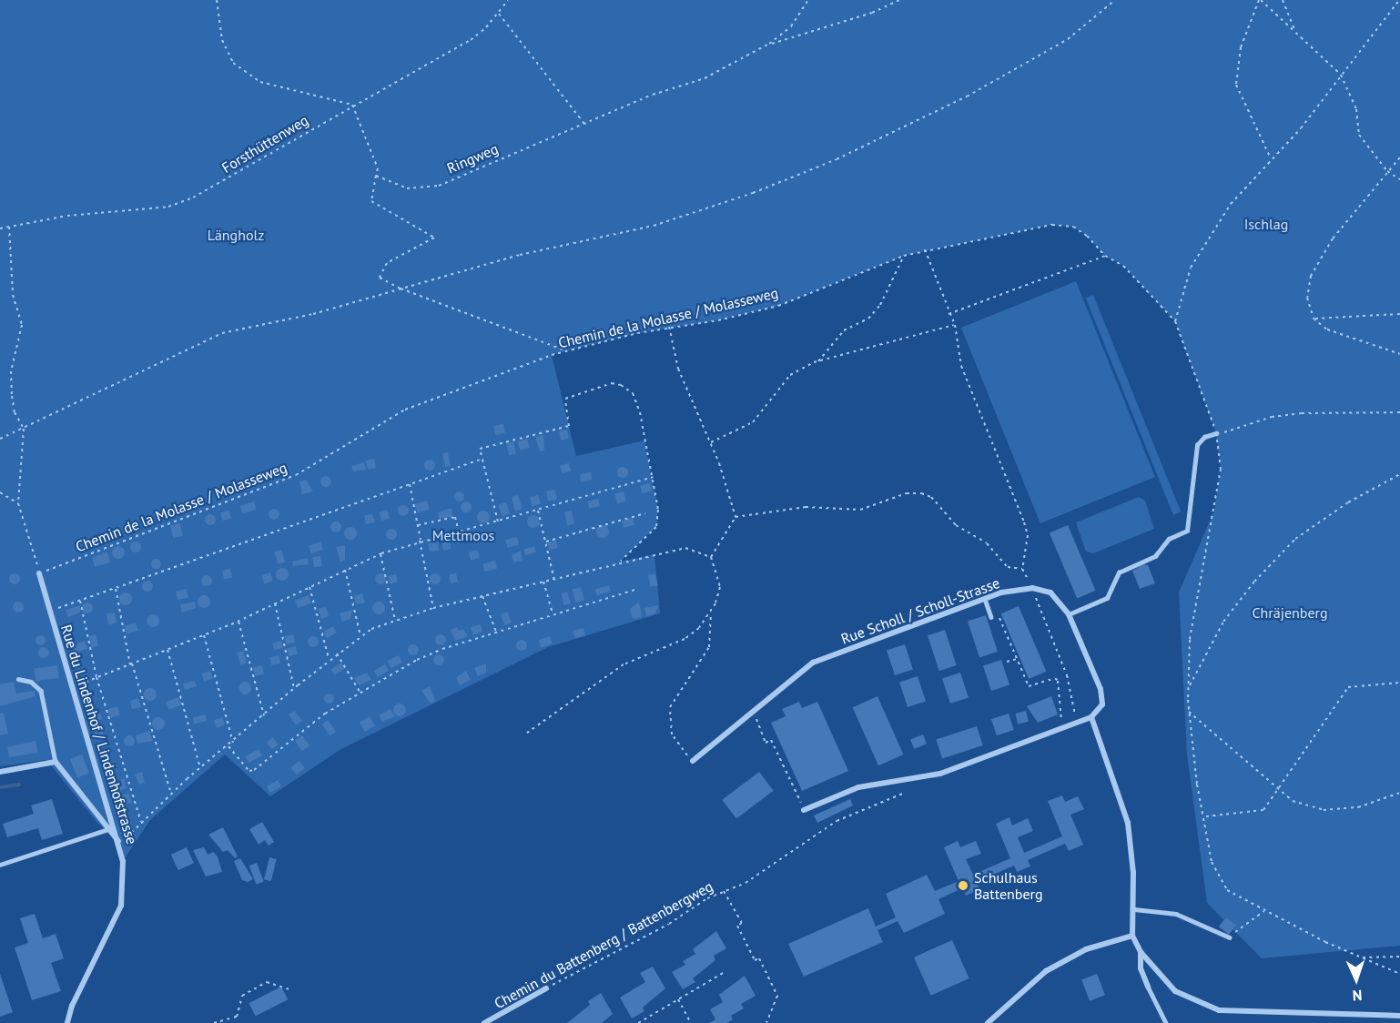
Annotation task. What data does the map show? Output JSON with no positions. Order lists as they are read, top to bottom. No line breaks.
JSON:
{"streets":{"street":["Rue Scholl / Scholl-Strasse","Rue du Lindenhof / Lindenhofstrasse","Chemin du Battenberg / Battenbergweg"],"path":["Forsthüttenweg","Ringweg","Chemin de la Molasse / Molasseweg"]},"crossings":[["Chemin de la Molasse / Molasseweg","Rue du Lindenhof / Lindenhofstrasse"]],"parks":["Ischlag","Längholz","Mettmoos","Chräjenberg"],"places":["Schulhaus Battenberg"],"north":"bottom"}
